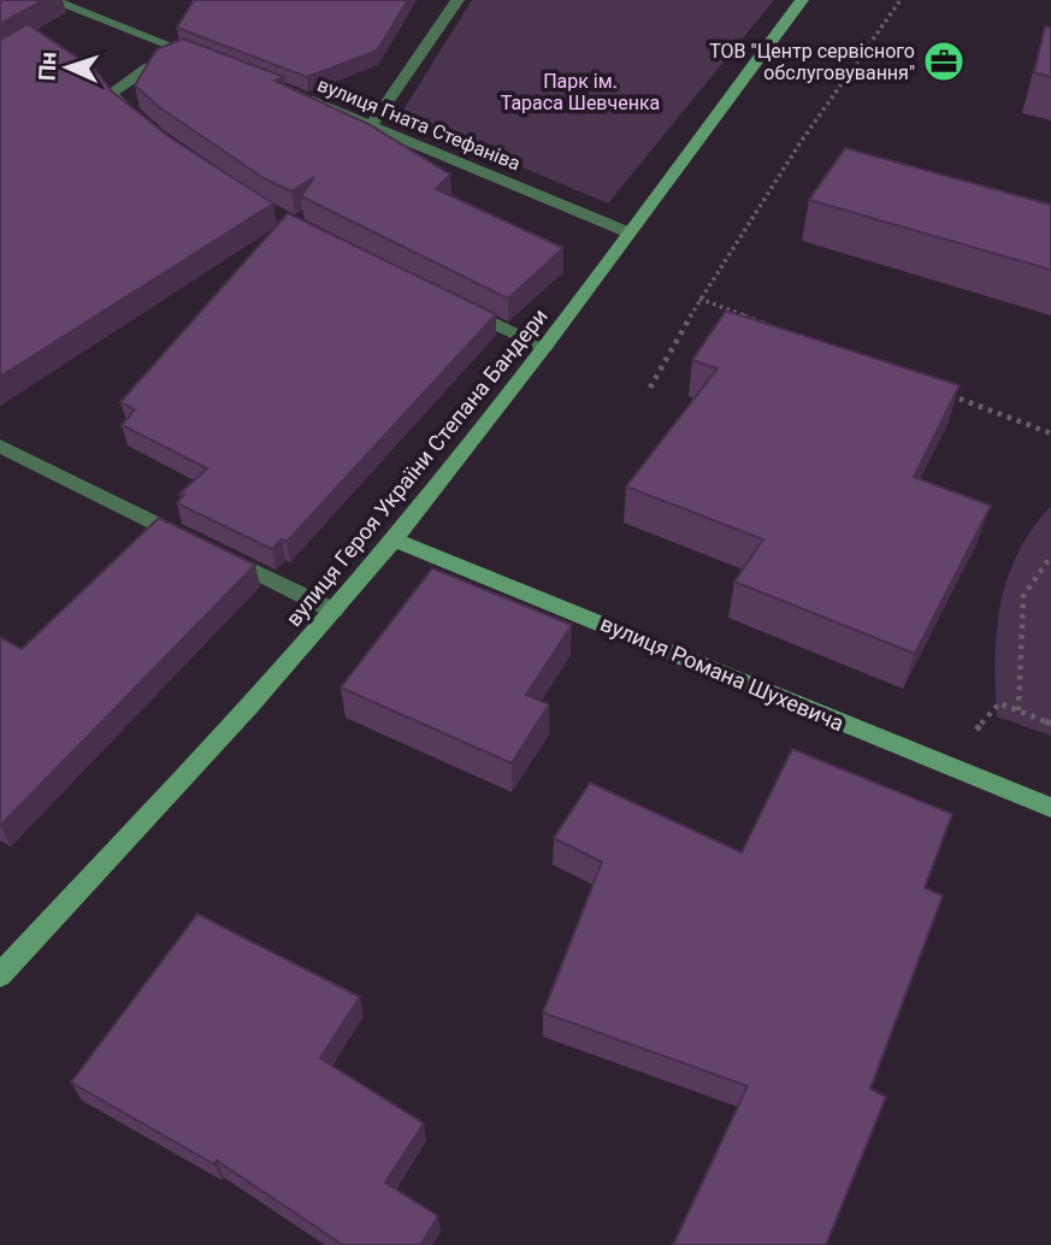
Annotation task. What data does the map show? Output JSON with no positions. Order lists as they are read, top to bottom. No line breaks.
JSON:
{"streets":{"main road":["вулиця Героя України Степана Бандери","вулиця Романа Шухевича"],"street":["вулиця Гната Стефаніва"]},"crossings":[["вулиця Гната Стефаніва","вулиця Героя України Степана Бандери"],["вулиця Героя України Степана Бандери","вулиця Романа Шухевича"]],"parks":["Парк ім. Тараса Шевченка"],"places":{"office":["ТОВ \"Центр сервісного обслуговування\""]},"north":"left"}
